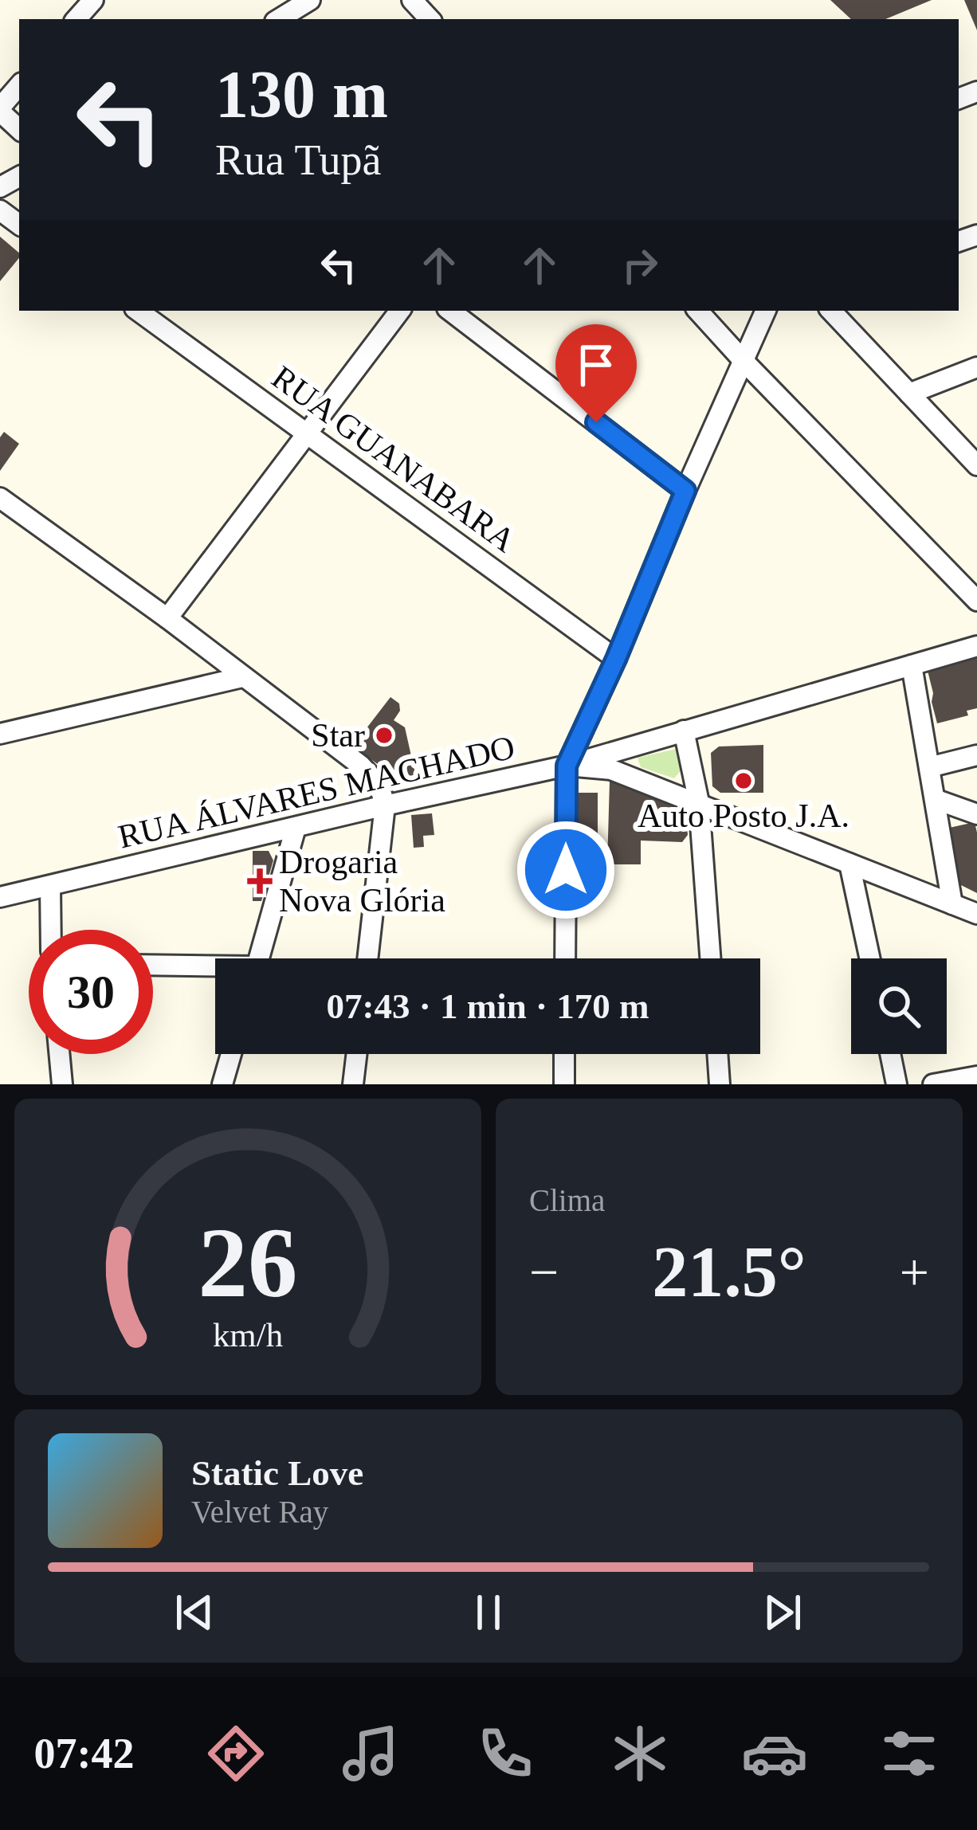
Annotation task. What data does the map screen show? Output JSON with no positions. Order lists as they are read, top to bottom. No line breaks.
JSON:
{"streets":{"street":["RUA GUANABARA","RUA ÁLVARES MACHADO"]},"places":{"other":["Star","Auto Posto J.A."],"health":["Drogaria Nova Glória"]},"page":{"turn":["130 m","Rua Tupã"],"limit":"30","trip":"07:43 · 1 min · 170 m","tile":"Clima","heat":["−","21.5°","+"],"song":["Static Love","Velvet Ray"],"tabs":"07:42","gauge":["26","km/h"]}}
